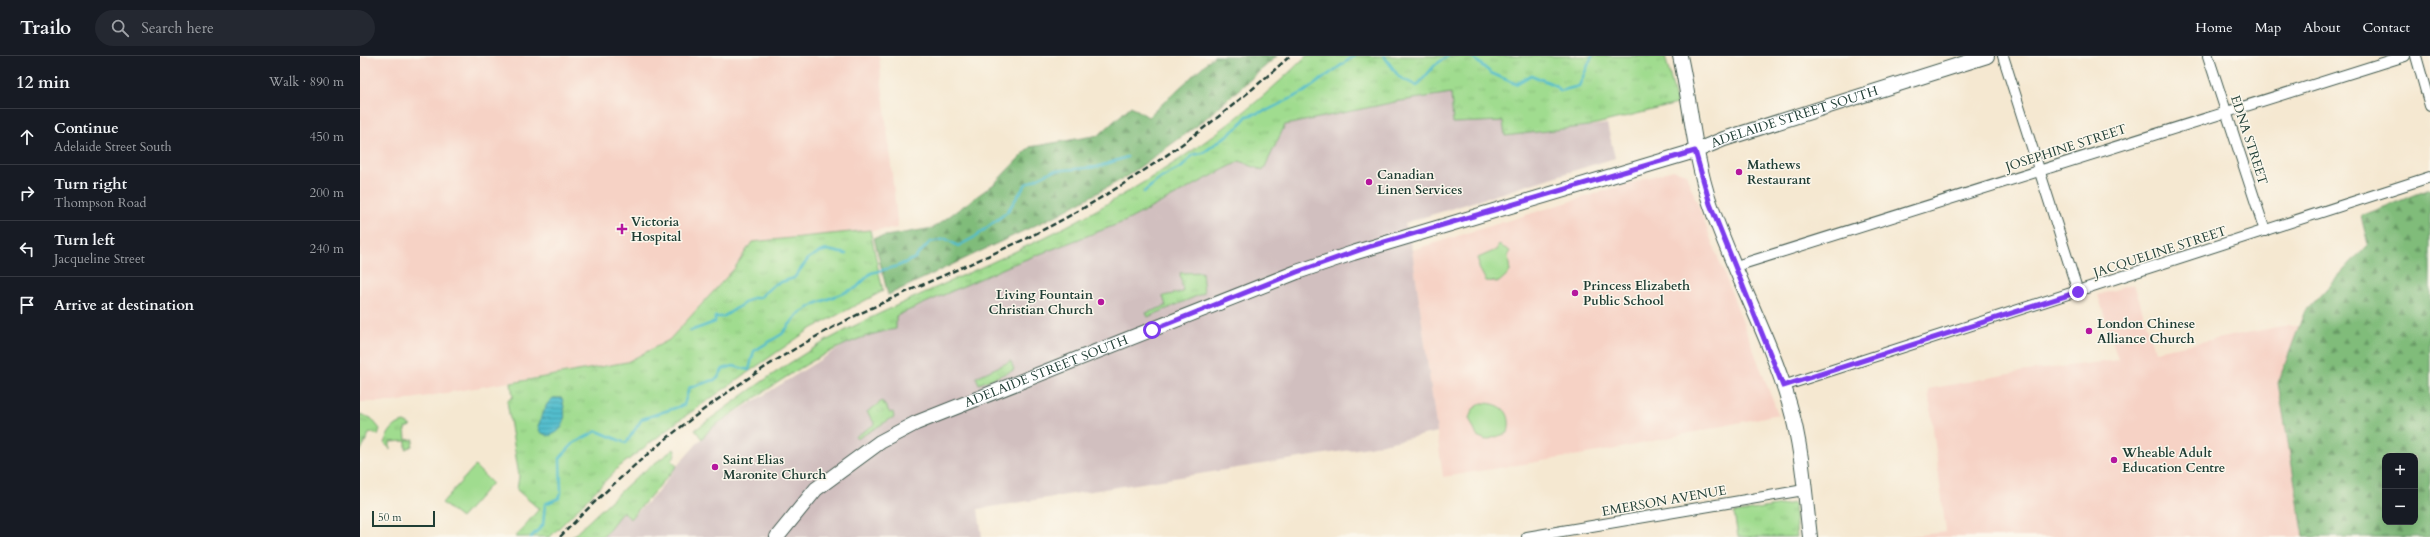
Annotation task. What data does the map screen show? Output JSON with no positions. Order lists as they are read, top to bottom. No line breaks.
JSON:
{"streets":{"main road":["ADELAIDE STREET SOUTH"],"street":["EDNA STREET","JOSEPHINE STREET","JACQUELINE STREET","EMERSON AVENUE"]},"crossings":[["EDNA STREET","JOSEPHINE STREET"],["EDNA STREET","JACQUELINE STREET"]],"places":{"other":["Mathews Restaurant","Canadian Linen Services","Princess Elizabeth Public School","Living Fountain Christian Church","London Chinese Alliance Church","Wheable Adult Education Centre","Saint Elias Maronite Church"],"health":["Victoria Hospital"]},"scale_bar":"50 m","page":{"header":"Trailo","search":"Search here","nav":["Home","Map","About","Contact"],"heading":["12 min","Walk · 890 m"],"list":[["Continue","Adelaide Street South","450 m"],["Turn right","Thompson Road","200 m"],["Turn left","Jacqueline Street","240 m"],"Arrive at destination"],"map_buttons":["+","−"],"scale":"50 m"}}
